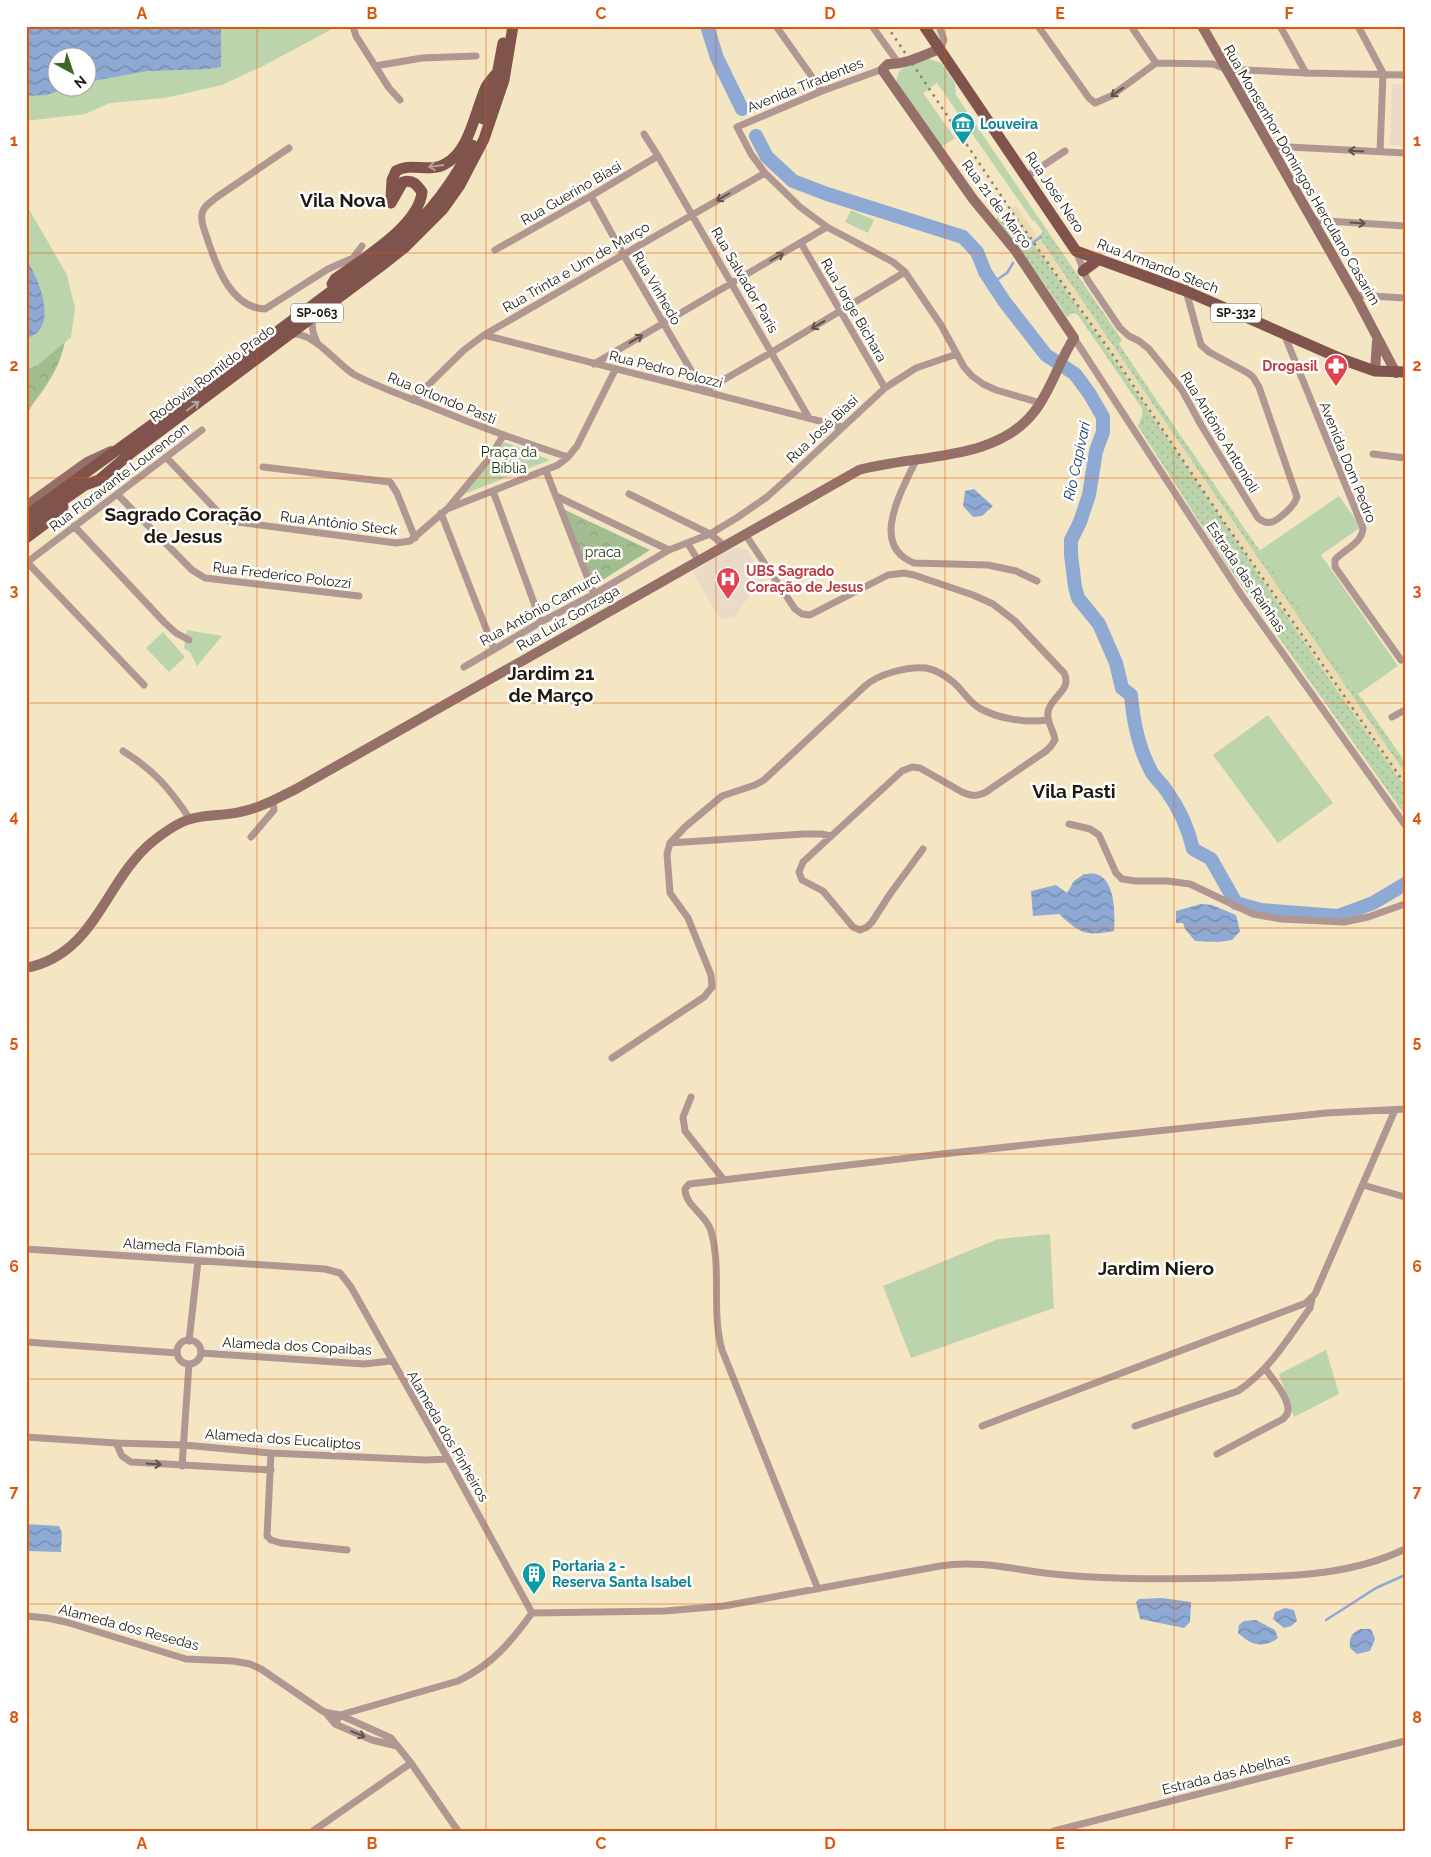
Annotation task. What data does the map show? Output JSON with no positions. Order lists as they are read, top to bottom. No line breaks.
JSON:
{"streets":{"main road":["Avenida Tiradentes","Rua Monsenhor Domingos Herculano Casarim","Rua José Nero","Rua 21 de Março","Rua Armando Stech","SP-063","SP-332","Rodovia Romildo Prado","Rua Luiz Gonzaga"],"street":["Rua Guerino Biasi","Rua Trinta e Um de Março","Rua Salvador Paris","Rua Vinhedo","Rua Jorge Bichara","Rua Pedro Polozzi","Rua Orlondo Pasti","Rua José Biasi","Rua Antônio Antonioli","Avenida Dom Pedro","Rua Floravante Lourencon","Rua Antônio Steck","Rua Frederico Polozzi","Estrada das Rainhas","Rua Antônio Camurci","Alameda Flamboiã","Alameda dos Copaibas","Alameda dos Pinheiros","Alameda dos Eucaliptos","Alameda dos Resedas","Estrada das Abelhas"]},"crossings":[["Avenida Tiradentes","Rua José Nero"],["Avenida Tiradentes","Rua 21 de Março"],["Avenida Tiradentes","Rua Trinta e Um de Março"],["Rua Monsenhor Domingos Herculano Casarim","Rua Armando Stech"],["Rua José Nero","Rua Armando Stech"],["Rua José Nero","Rua Antônio Antonioli"],["Rua Guerino Biasi","Rua Salvador Paris"],["Rua Guerino Biasi","Rua Vinhedo"],["Rua 21 de Março","Estrada das Rainhas"],["Rua 21 de Março","Rua Luiz Gonzaga"],["Rua Armando Stech","Rua Antônio Antonioli"],["Rua Armando Stech","Avenida Dom Pedro"],["Rua Trinta e Um de Março","Rua Salvador Paris"],["Rua Trinta e Um de Março","Rua Vinhedo"],["Rua Trinta e Um de Março","Rua Pedro Polozzi"],["Rua Trinta e Um de Março","Rua Orlondo Pasti"],["Rua Salvador Paris","Rua Pedro Polozzi"],["Rua Vinhedo","Rua Pedro Polozzi"],["Rua Jorge Bichara","Rua José Biasi"],["Rua Pedro Polozzi","Rua José Biasi"],["Rua José Biasi","Rua Antônio Camurci"],["Rua Floravante Lourencon","Rua Antônio Steck"],["Rua Floravante Lourencon","Rua Frederico Polozzi"],["Estrada das Rainhas","Rua Luiz Gonzaga"],["Alameda Flamboiã","Alameda dos Pinheiros"],["Alameda dos Copaibas","Alameda dos Pinheiros"],["Alameda dos Pinheiros","Alameda dos Eucaliptos"]],"districts":["Vila Nova","Sagrado Coração de Jesus","Jardim 21 de Março","Vila Pasti","Jardim Niero"],"water":["Rio Capivari"],"parks":["Praça da Bíblia","praca"],"places":{"museum":["Louveira"],"pharmacy":["Drogasil"],"hospital":["UBS Sagrado Coração de Jesus"],"building":["Portaria 2 - Reserva Santa Isabel"]},"north":"bottom right","grid":{"columns":["A","B","C","D","E","F"],"rows":["1","2","3","4","5","6","7","8"]}}
